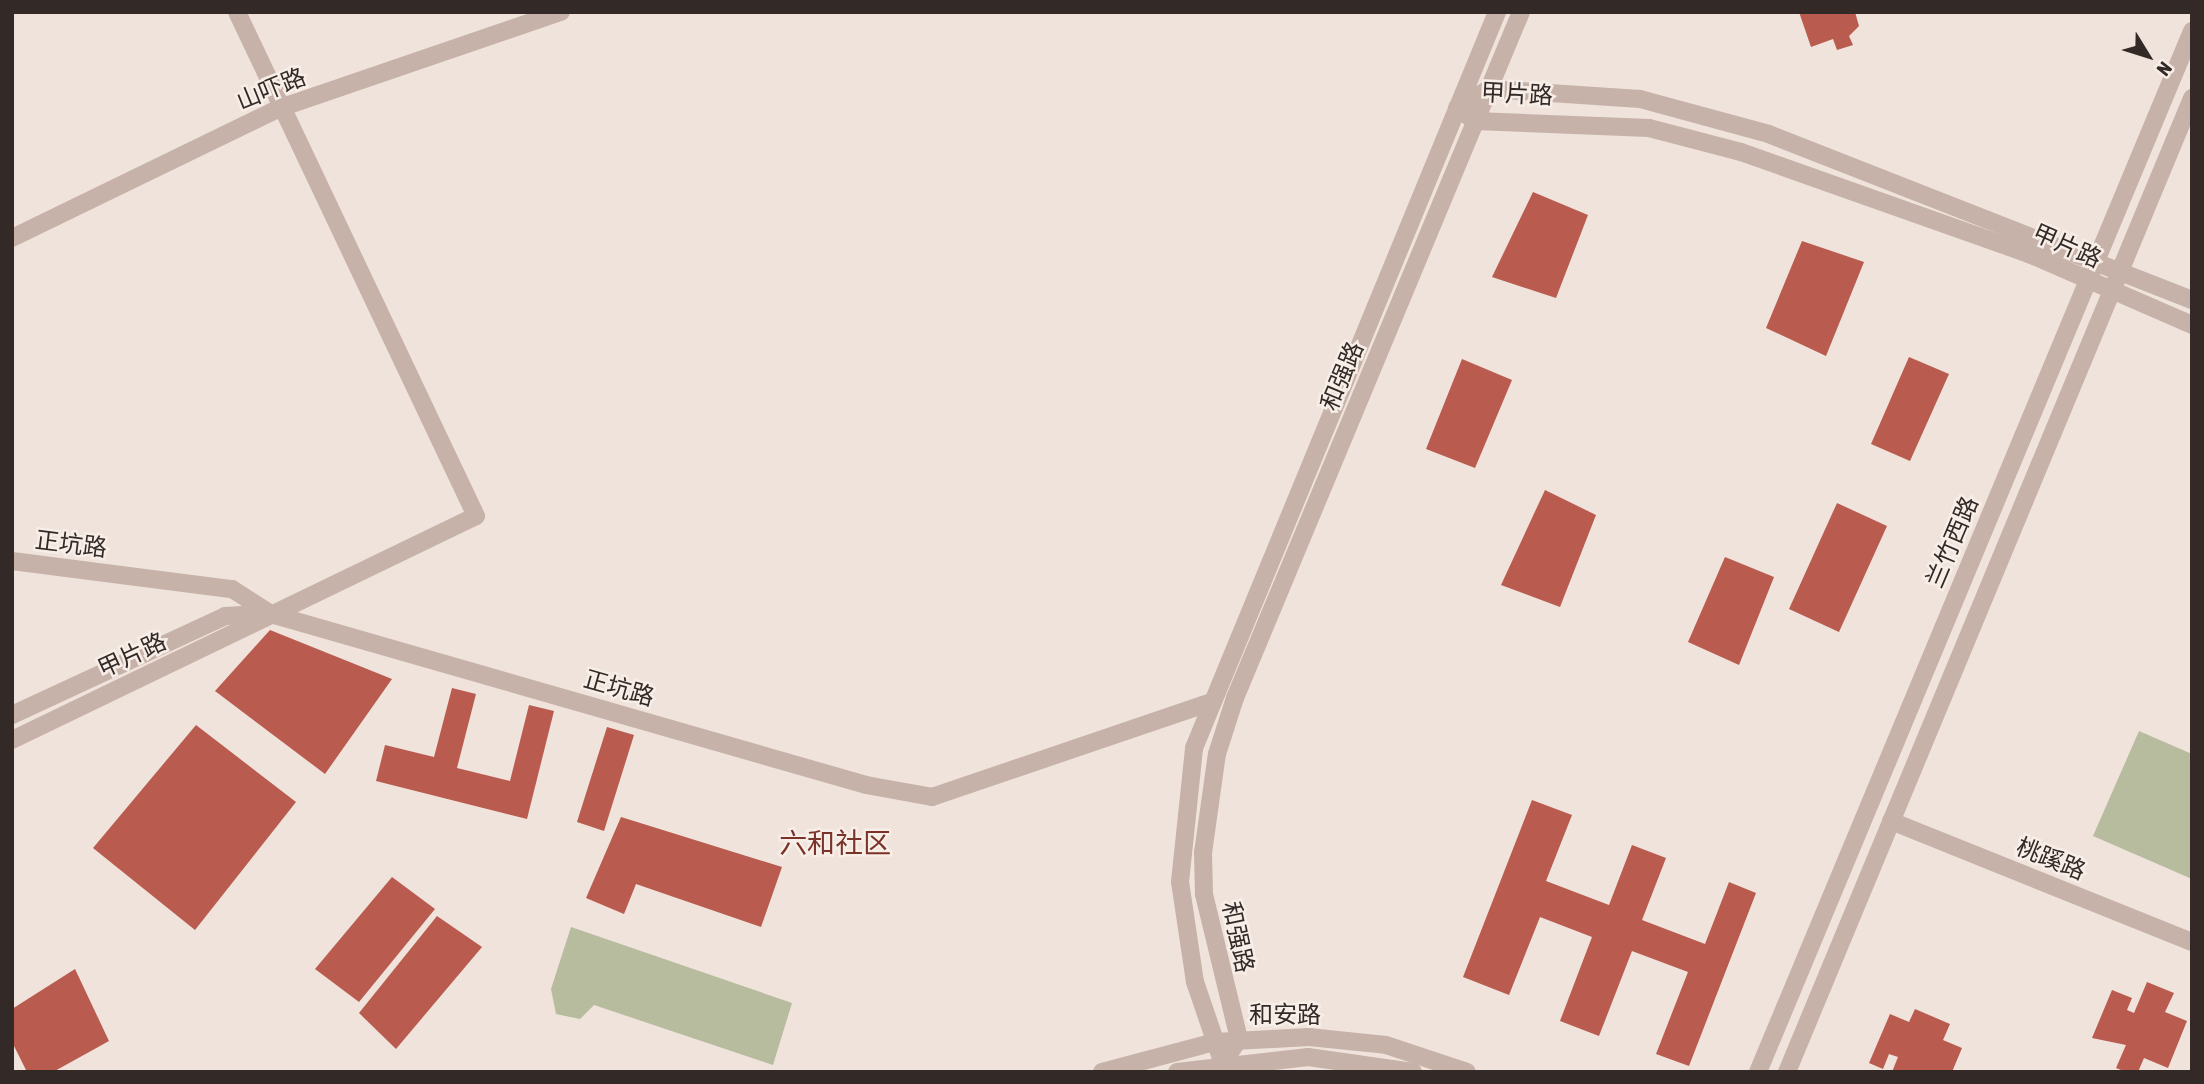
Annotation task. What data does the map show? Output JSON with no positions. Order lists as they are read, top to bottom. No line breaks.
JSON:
{"streets":{"street":["山吓路","甲片路","和强路","兰竹西路","正坑路","桃蹊路","和安路"]},"crossings":[["山吓路","甲片路"],["甲片路","和强路"],["甲片路","兰竹西路"],["甲片路","正坑路"],["和强路","正坑路"],["和强路","和安路"],["兰竹西路","桃蹊路"]],"districts":["六和社区"],"north":"bottom right"}
